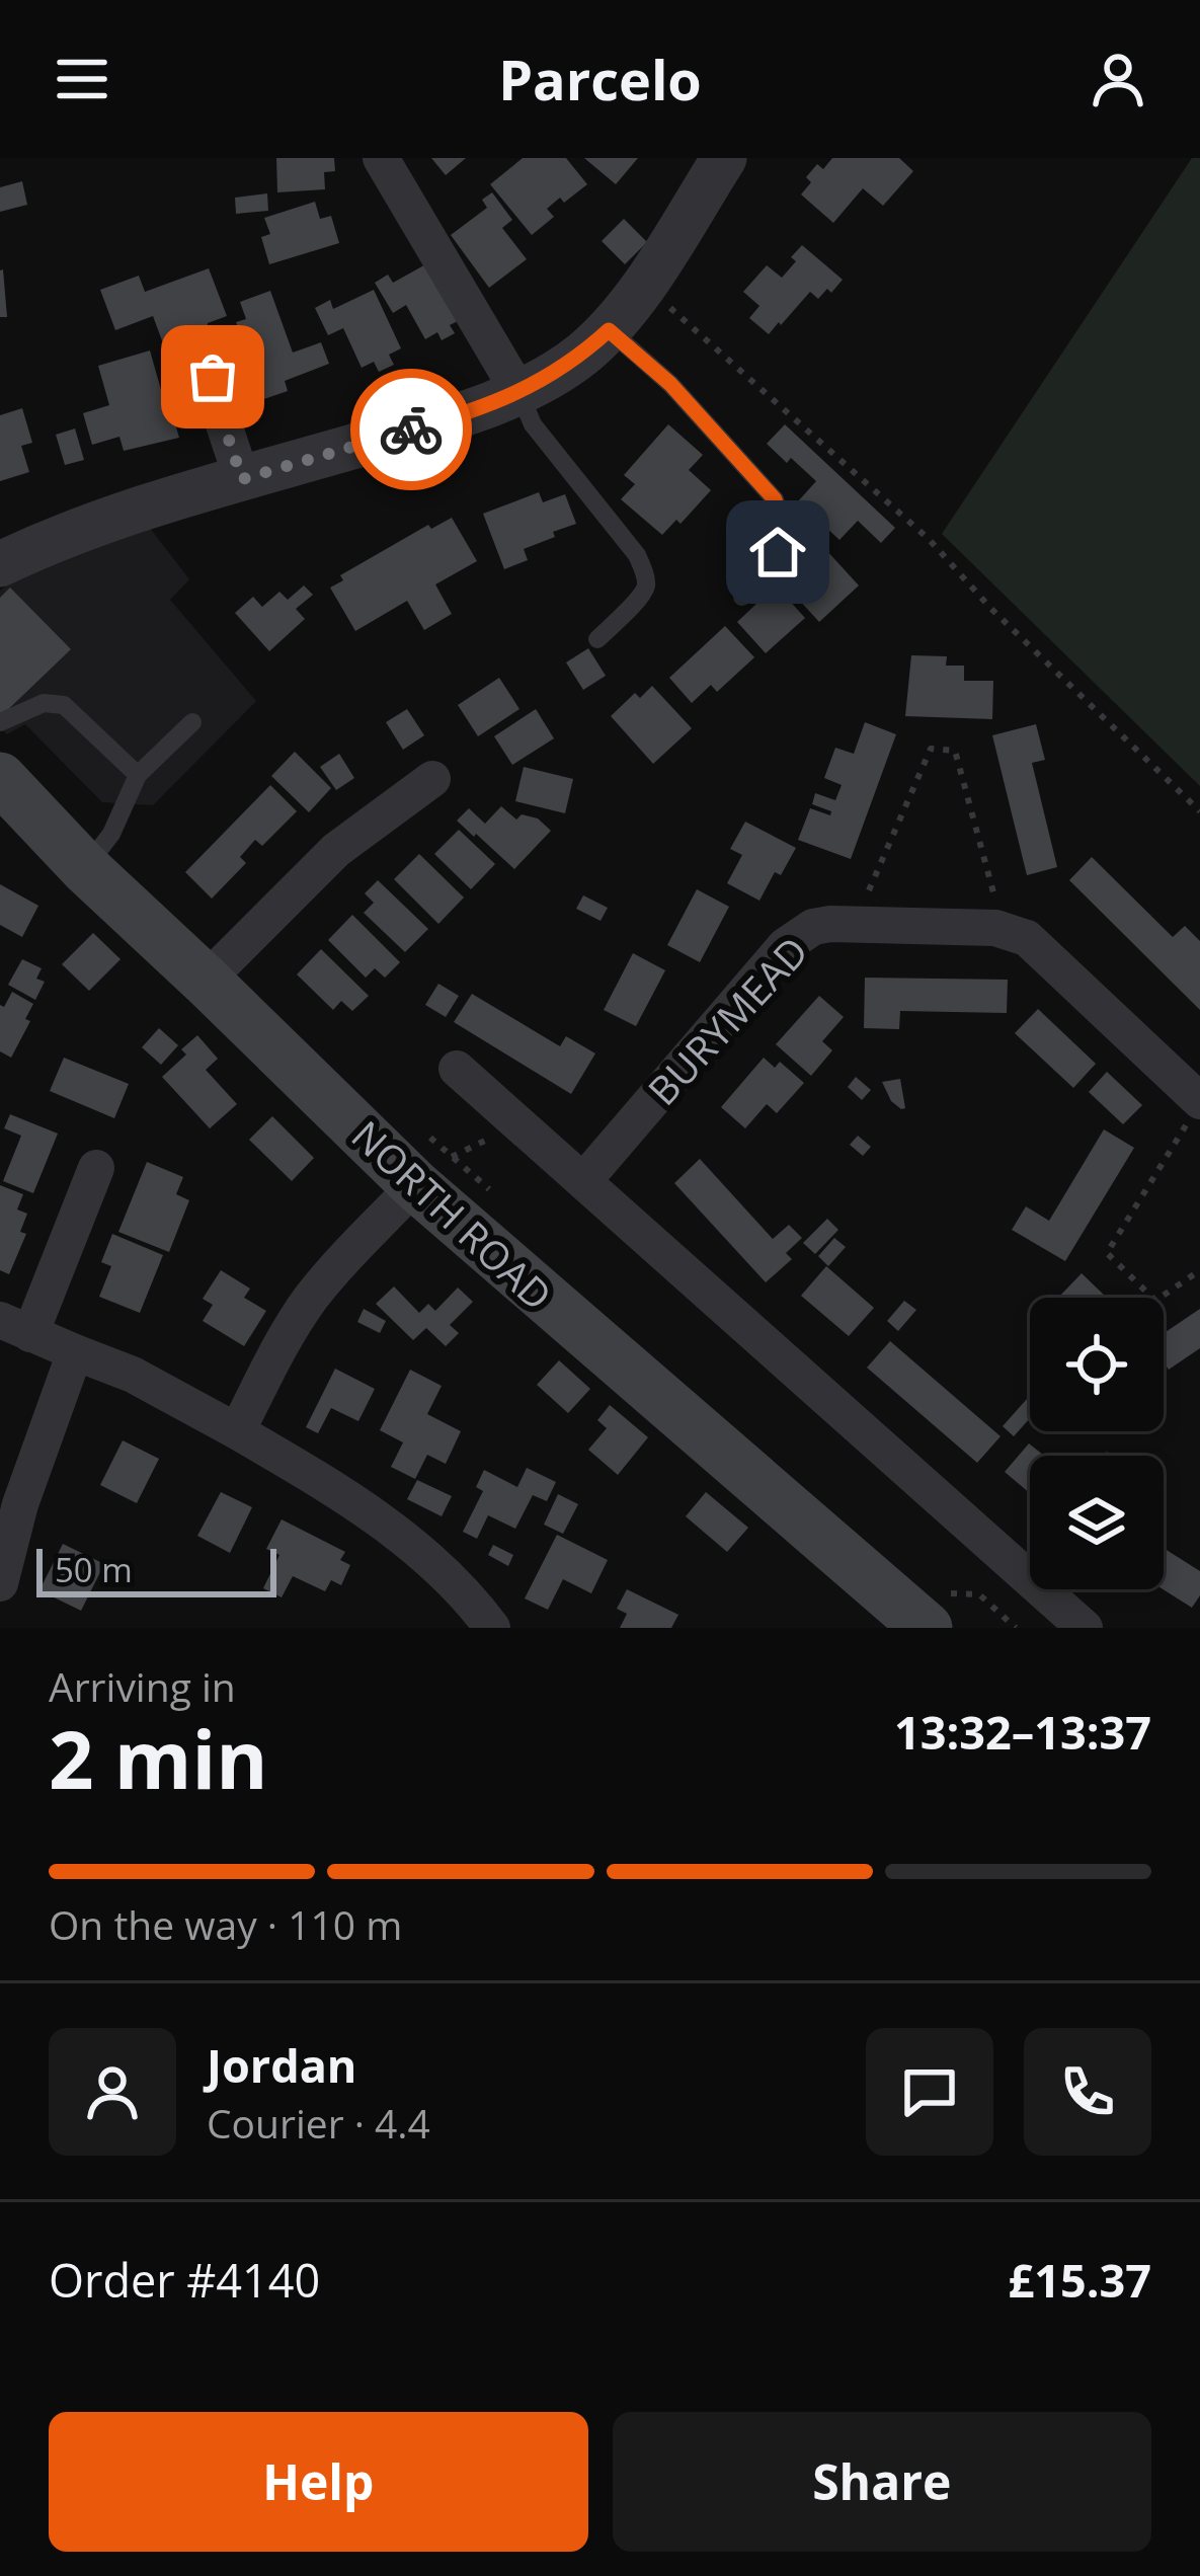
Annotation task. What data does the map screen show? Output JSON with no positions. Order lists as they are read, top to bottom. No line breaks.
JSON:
{"streets":{"main road":["NORTH ROAD"],"street":["BURYMEAD"]},"scale_bar":"50 m","page":{"header":"Parcelo","scale":"50 m","heading":["2 min","Arriving in","13:32–13:37"],"panel":["Jordan","Courier · 4.4","Order #4140","£15.37"],"bar":"On the way · 110 m","buttons":["Help","Share"]}}
